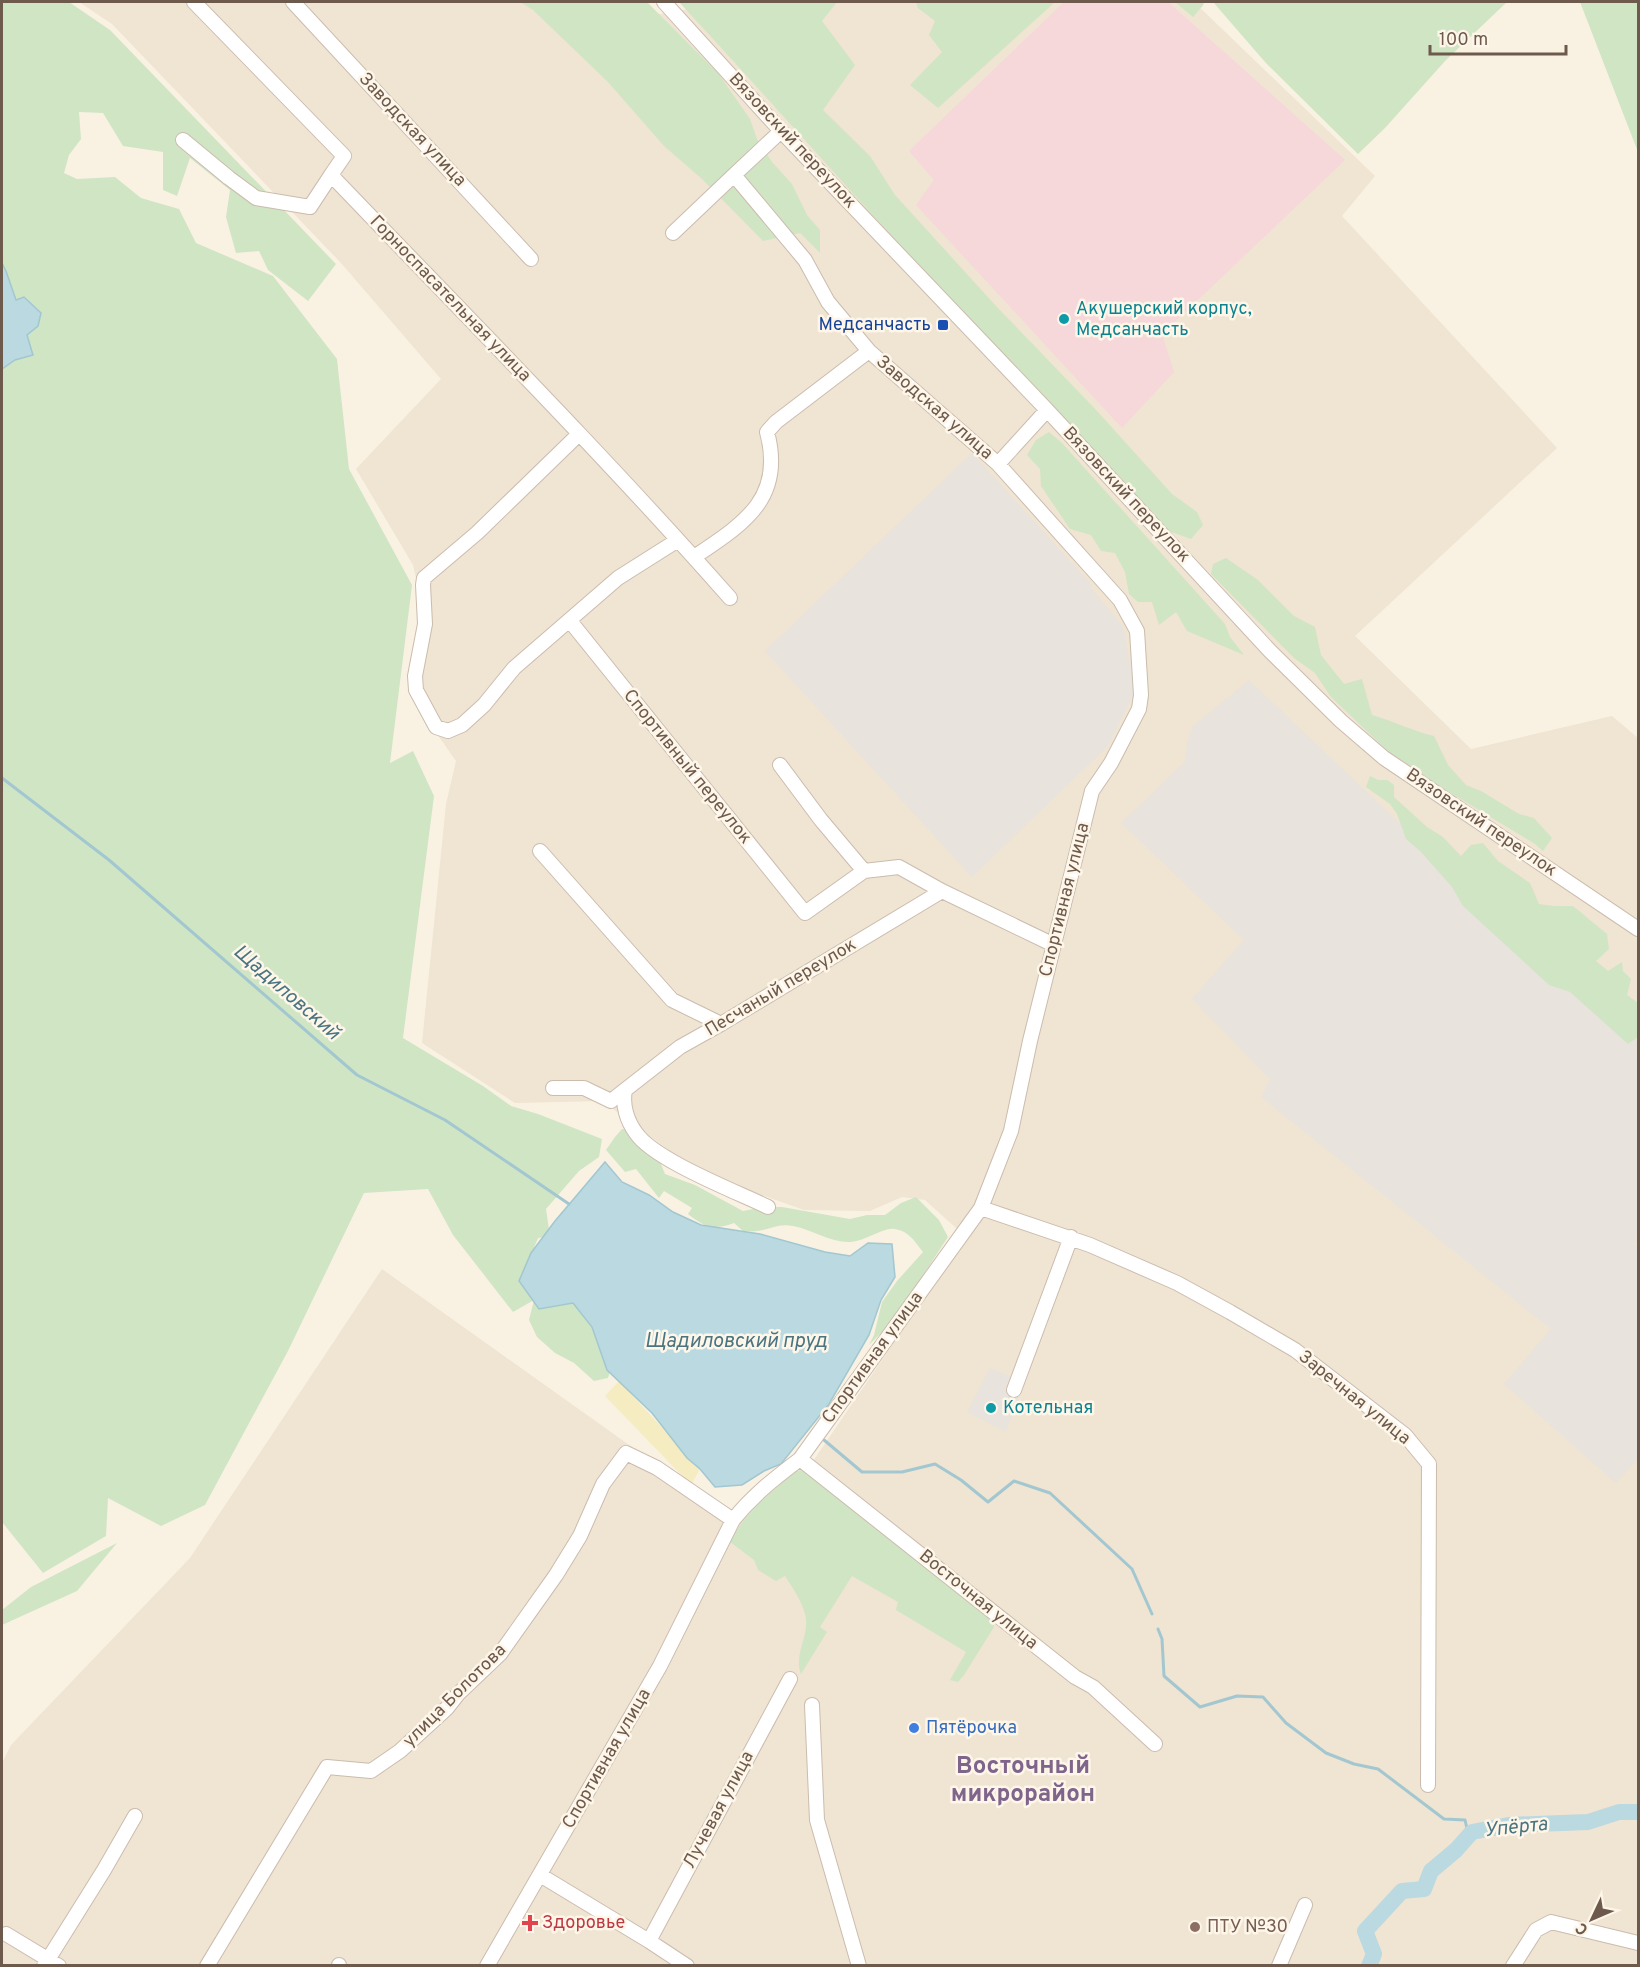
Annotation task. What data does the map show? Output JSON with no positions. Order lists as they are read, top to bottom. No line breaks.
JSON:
{"streets":{"street":["Заводская улица","Вязовский переулок","Горноспасательная улица","Спортивный переулок","Спортивная улица","Песчаный переулок","Заречная улица","Восточная улица","улица Болотова","Лучевая улица"]},"crossings":[["Заводская улица","Горноспасательная улица"],["Заводская улица","Спортивная улица"],["Спортивная улица","Заречная улица"],["Спортивная улица","Восточная улица"],["Спортивная улица","улица Болотова"]],"districts":["Восточный микрорайон"],"water":["Щадиловский","Щадиловский пруд","Упёрта"],"places":{"other":["Акушерский корпус, Медсанчасть","Котельная","Пятёрочка","ПТУ №30"],"transit":["Медсанчасть"],"health":["Здоровье"]},"scale_bar":"100 m","north":"bottom left"}
